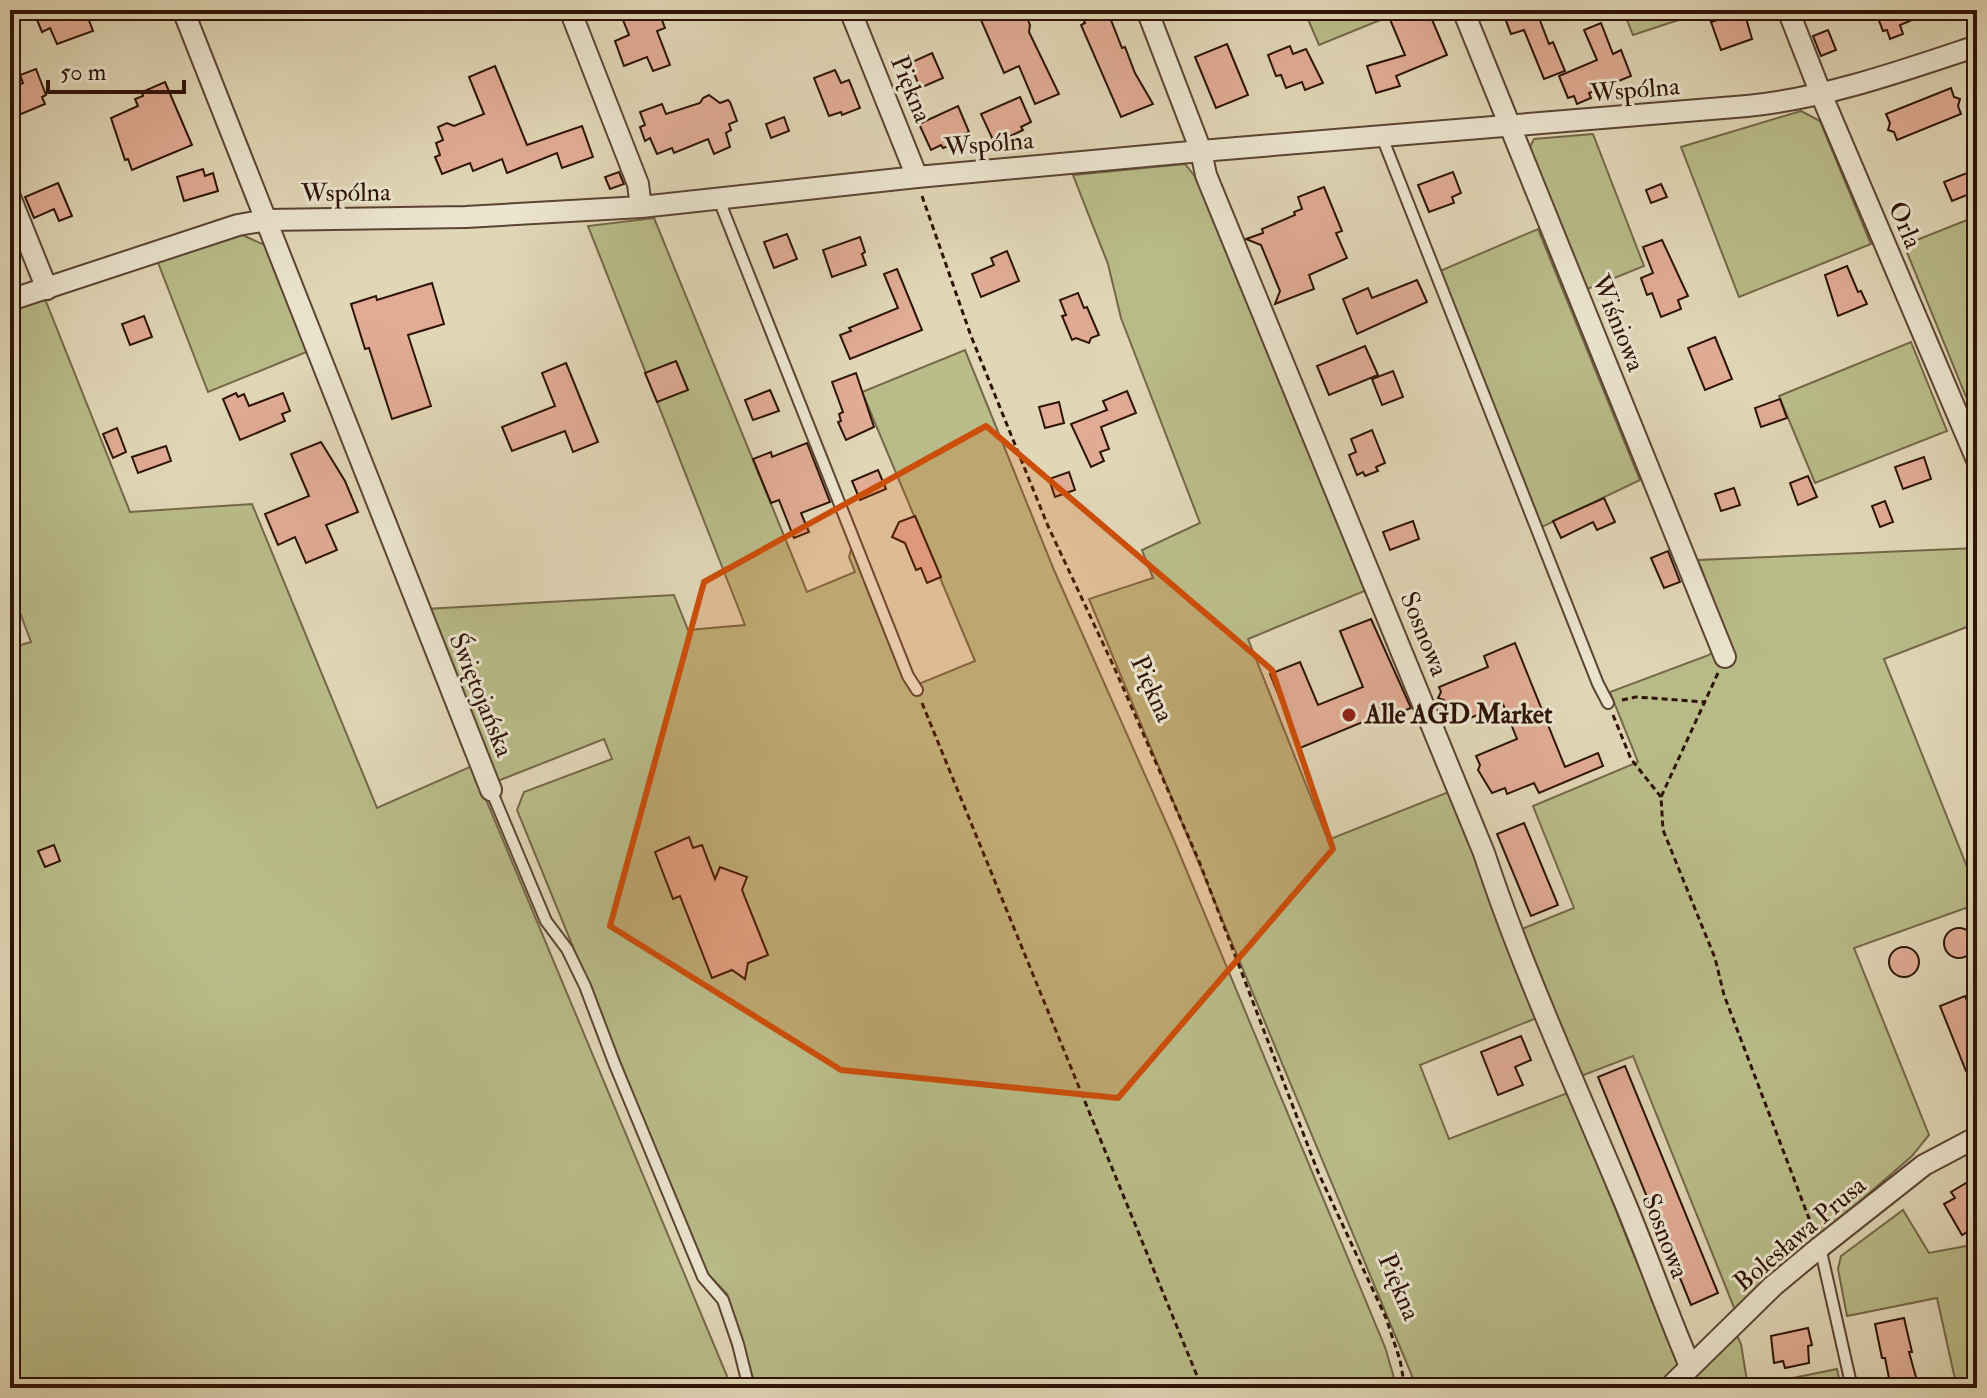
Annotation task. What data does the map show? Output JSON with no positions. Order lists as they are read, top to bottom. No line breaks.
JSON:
{"streets":{"street":["Piękna","Wspólna","Orla","Wiśniowa","Sosnowa","Świętojańska","Bolesława Prusa"]},"crossings":[["Piękna","Wspólna"],["Wspólna","Orla"],["Wspólna","Wiśniowa"],["Wspólna","Sosnowa"],["Wspólna","Świętojańska"],["Sosnowa","Bolesława Prusa"]],"places":["Alle AGD Market"],"scale_bar":"50 m"}
